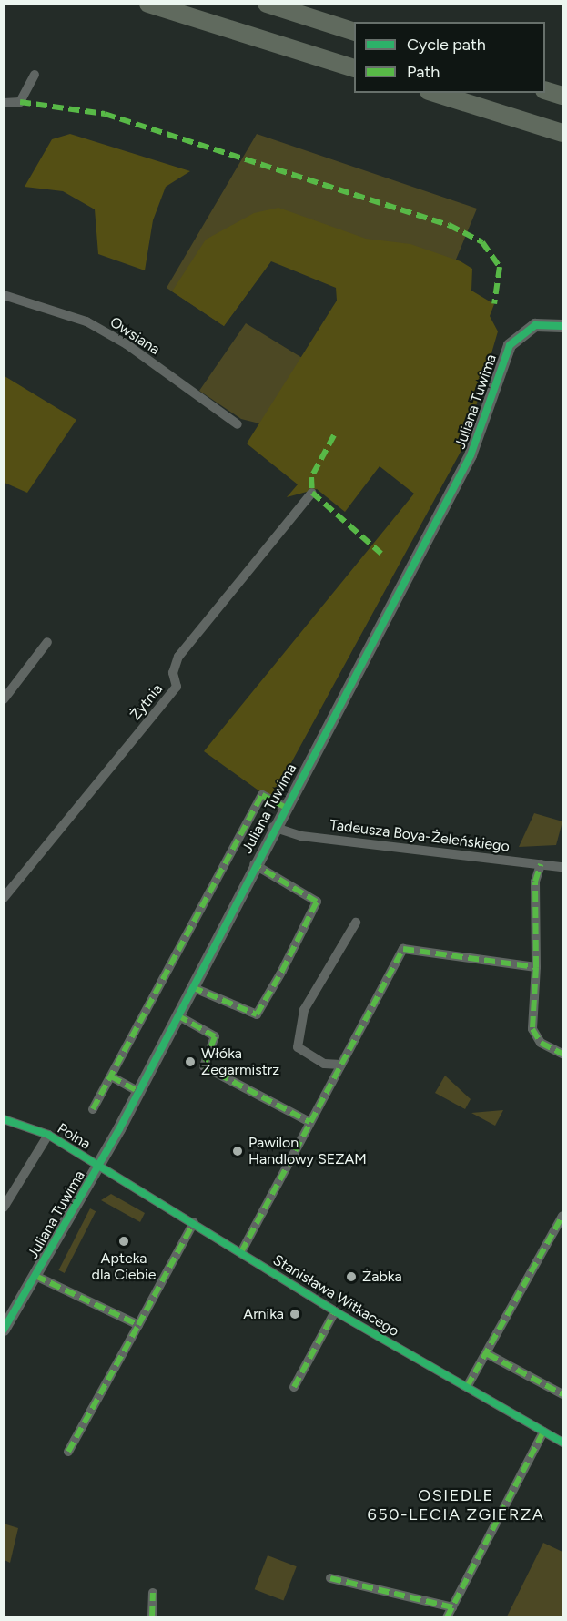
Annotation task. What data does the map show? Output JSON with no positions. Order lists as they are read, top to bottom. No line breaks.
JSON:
{"streets":{"street":["Owsiana","Juliana Tuwima","Żytnia","Tadeusza Boya-Żeleńskiego","Polna","Stanisława Witkacego"]},"crossings":[["Juliana Tuwima","Tadeusza Boya-Żeleńskiego"],["Juliana Tuwima","Polna"],["Juliana Tuwima","Stanisława Witkacego"],["Polna","Stanisława Witkacego"]],"districts":["OSIEDLE 650-LECIA ZGIERZA"],"places":["Włóka Zegarmistrz","Pawilon Handlowy SEZAM","Apteka dla Ciebie","Żabka","Arnika"],"legend":["Cycle path","Path"]}
